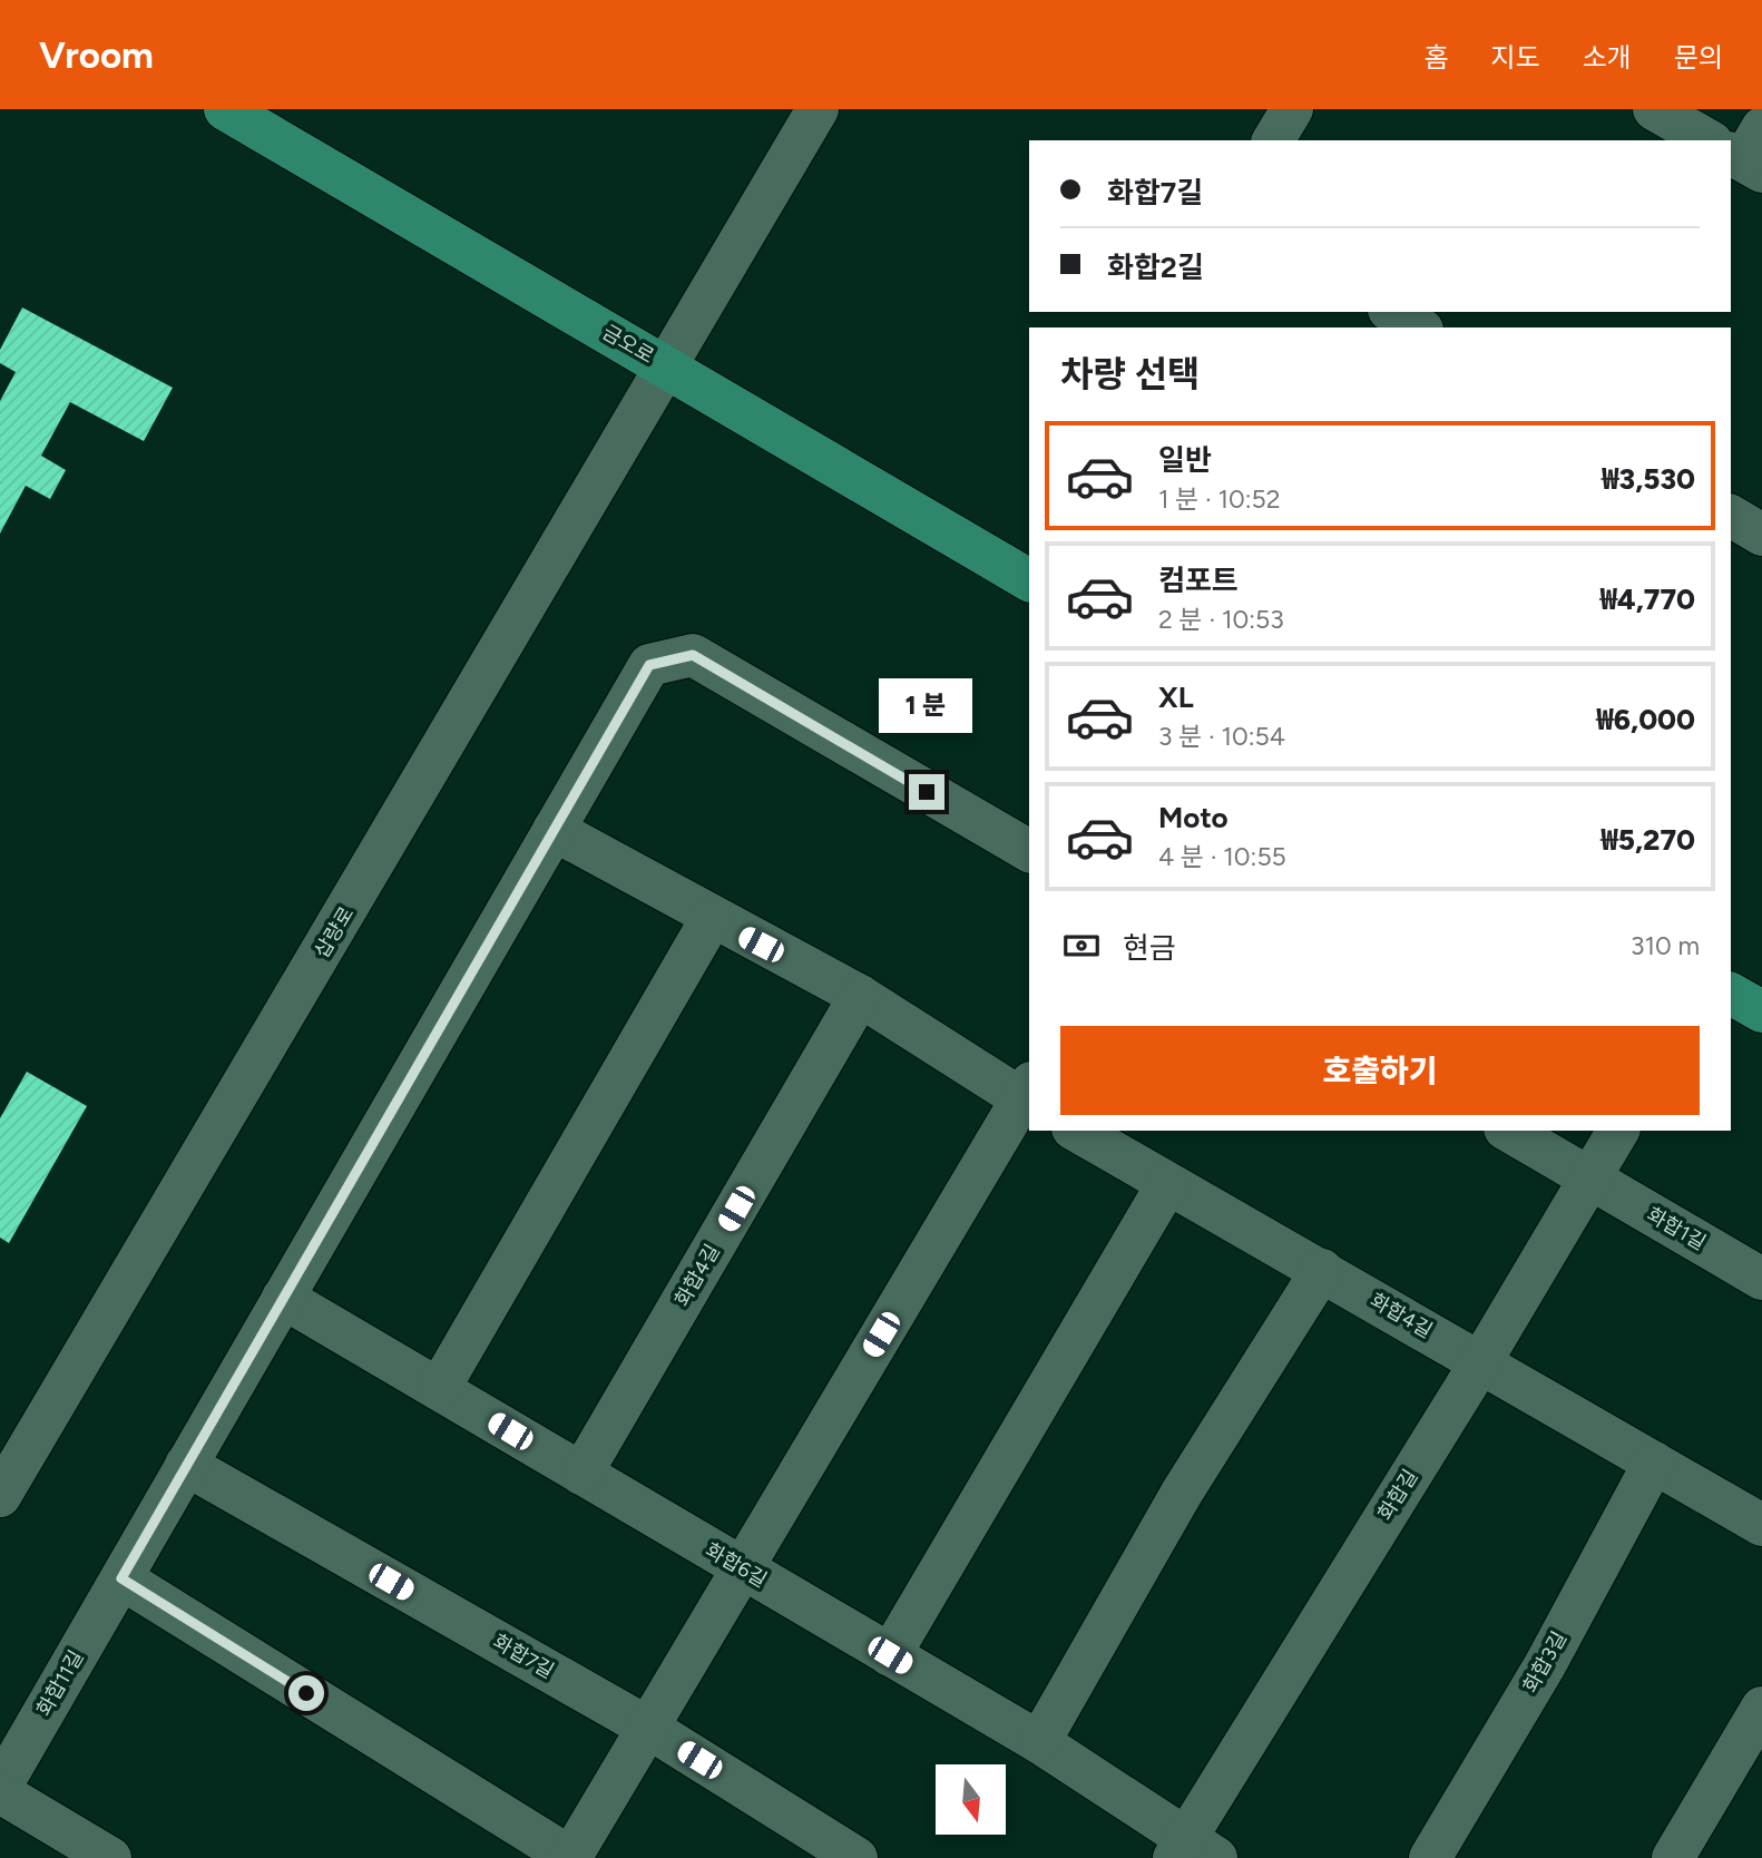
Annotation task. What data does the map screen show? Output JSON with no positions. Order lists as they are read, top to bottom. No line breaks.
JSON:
{"streets":{"main road":["금오로"],"street":["삽량로","화합1길","화합4길","화합길","화합6길","화합7길","화합3길","화합11길"]},"crossings":[["금오로","삽량로"],["화합1길","화합길"],["화합4길","화합길"],["화합4길","화합6길"],["화합길","화합6길"],["화합6길","화합11길"],["화합7길","화합11길"]],"north":"bottom","page":{"header":"Vroom","nav":["홈","지도","소개","문의"],"banner":["화합7길","화합2길"],"heading":"차량 선택","list":[{"name":"일반","note":"1 분 · 10:52","value":"₩3,530"},{"name":"컴포트","note":"2 분 · 10:53","value":"₩4,770"},{"name":"XL","note":"3 분 · 10:54","value":"₩6,000"},{"name":"Moto","note":"4 분 · 10:55","value":"₩5,270"}],"bubble":"1 분","pay":["현금","310 m"],"buttons":"호출하기"}}
